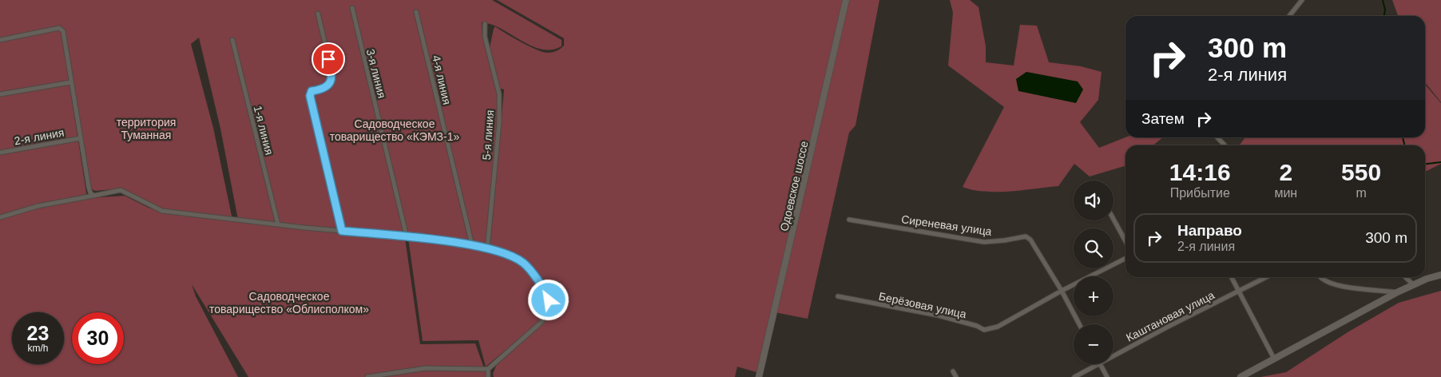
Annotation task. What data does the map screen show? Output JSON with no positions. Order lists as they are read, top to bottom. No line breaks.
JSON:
{"streets":{"main road":["Одоевское шоссе"],"street":["3-я линия","4-я линия","1-я линия","5-я линия","2-я линия","Сиреневая улица","Берёзовая улица","Каштановая улица"]},"crossings":[["Сиреневая улица","Берёзовая улица"]],"parks":["территория Туманная","Садоводческое товарищество «КЭМЗ-1»","Садоводческое товарищество «Облисполком»"],"page":{"turn":["300 m","2-я линия"],"then":"Затем","eta":["14:16","Прибытие","2","мин","550","m"],"map_buttons":["+","−"],"list":[{"name":"Направо","note":"2-я линия","value":"300 m"}],"speed":"23 km/h","limit":"30"}}
